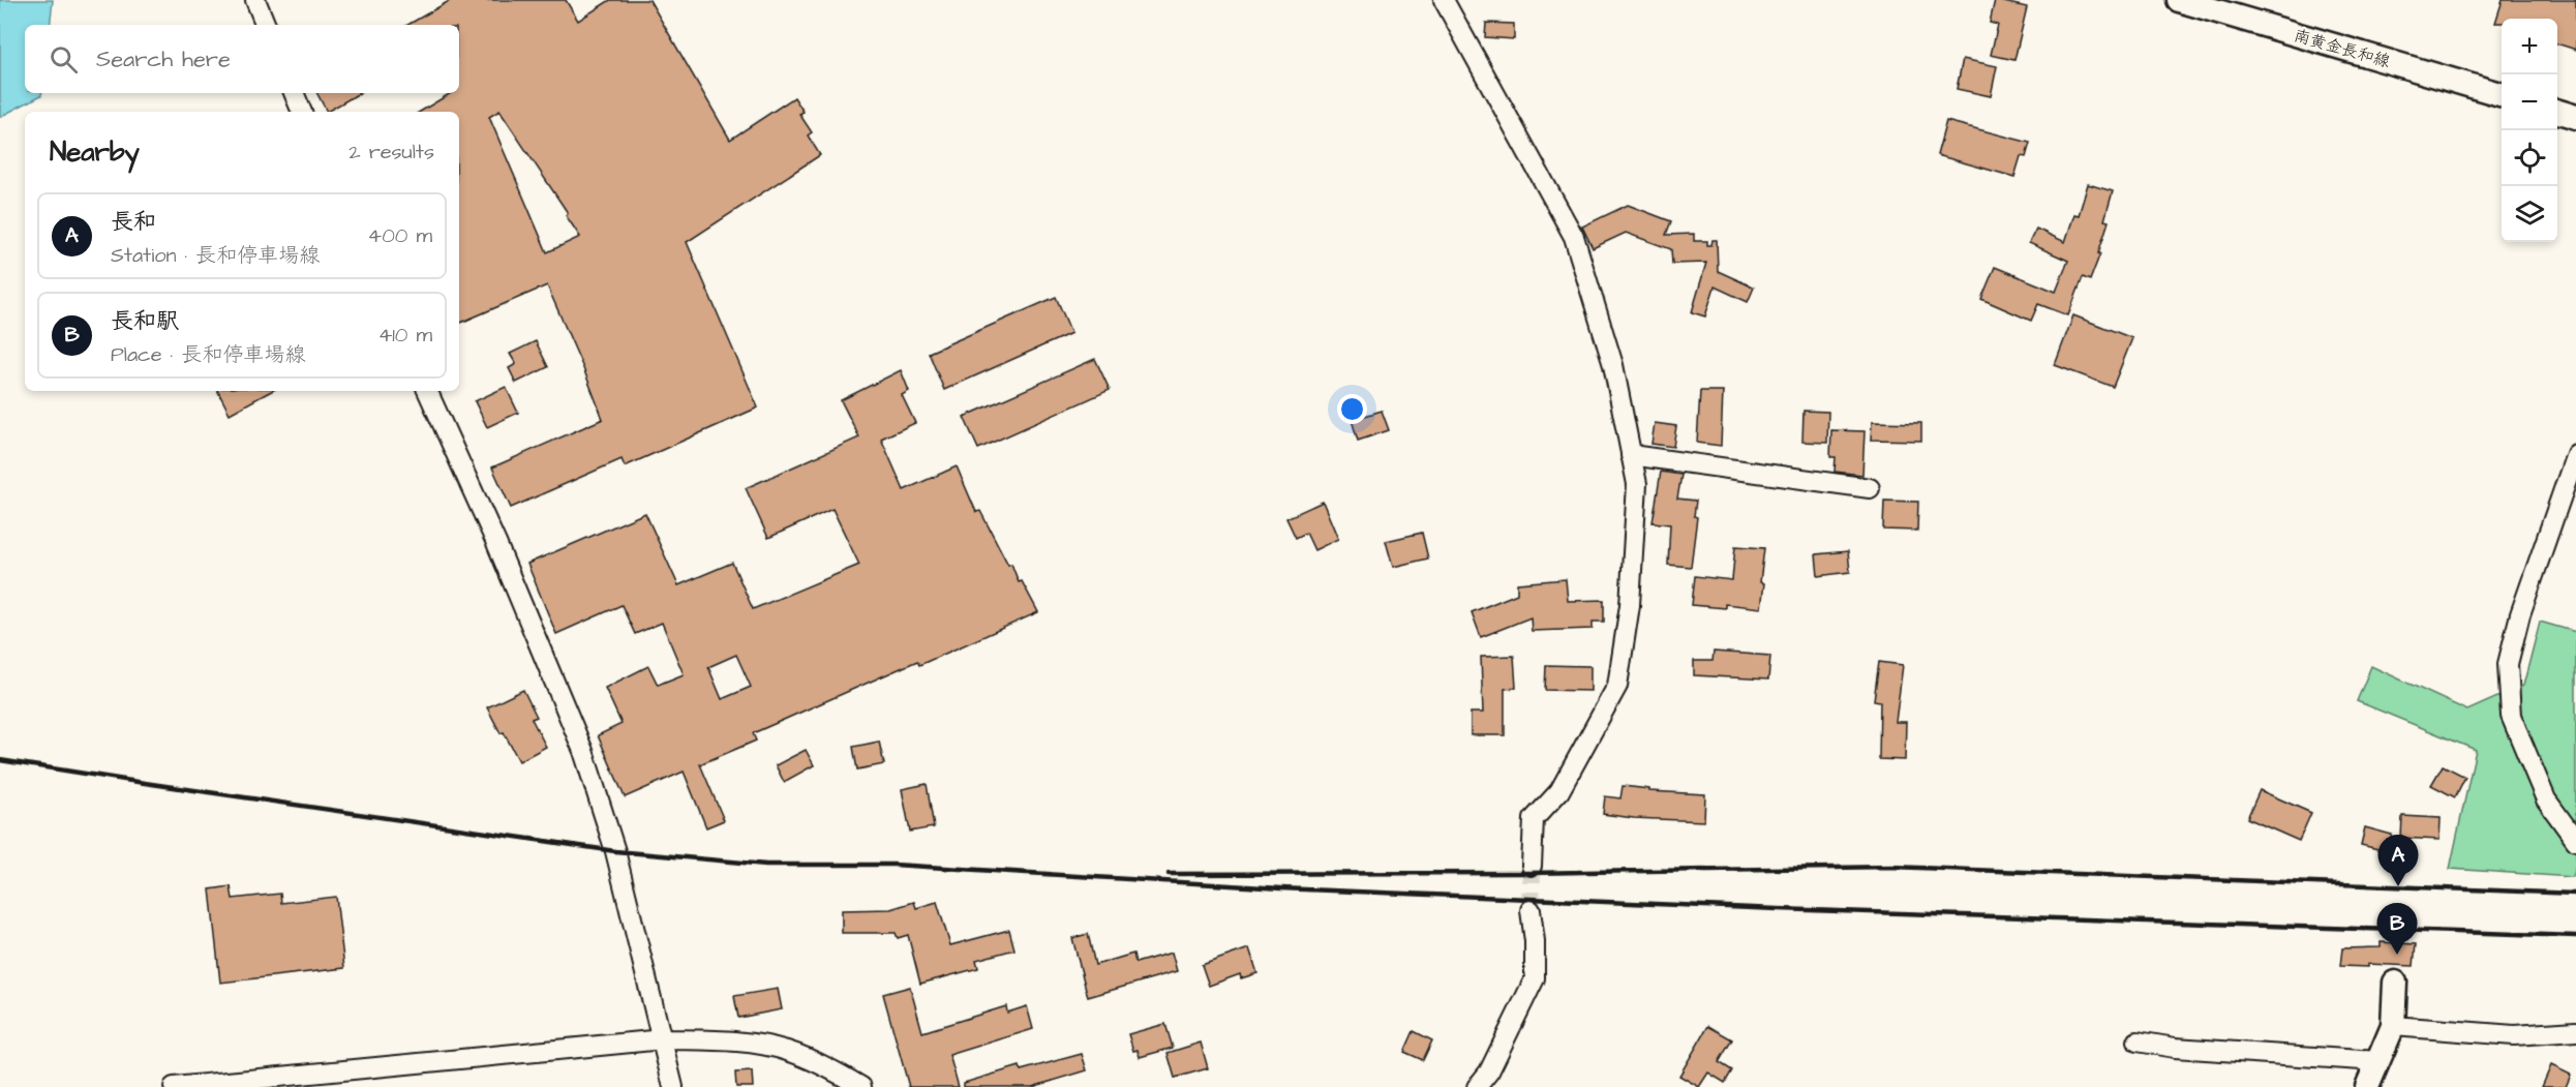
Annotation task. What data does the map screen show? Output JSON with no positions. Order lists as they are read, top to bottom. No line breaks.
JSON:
{"streets":{"main road":["南黄金長和線"]},"page":{"map_buttons":["+","−"],"search":"Search here","heading":["Nearby","2 results"],"list":[{"mark":"A","name":"長和","note":"Station · 長和停車場線","value":"400 m"},{"mark":"B","name":"長和駅","note":"Place · 長和停車場線","value":"410 m"}],"pins":["A","B"]}}
